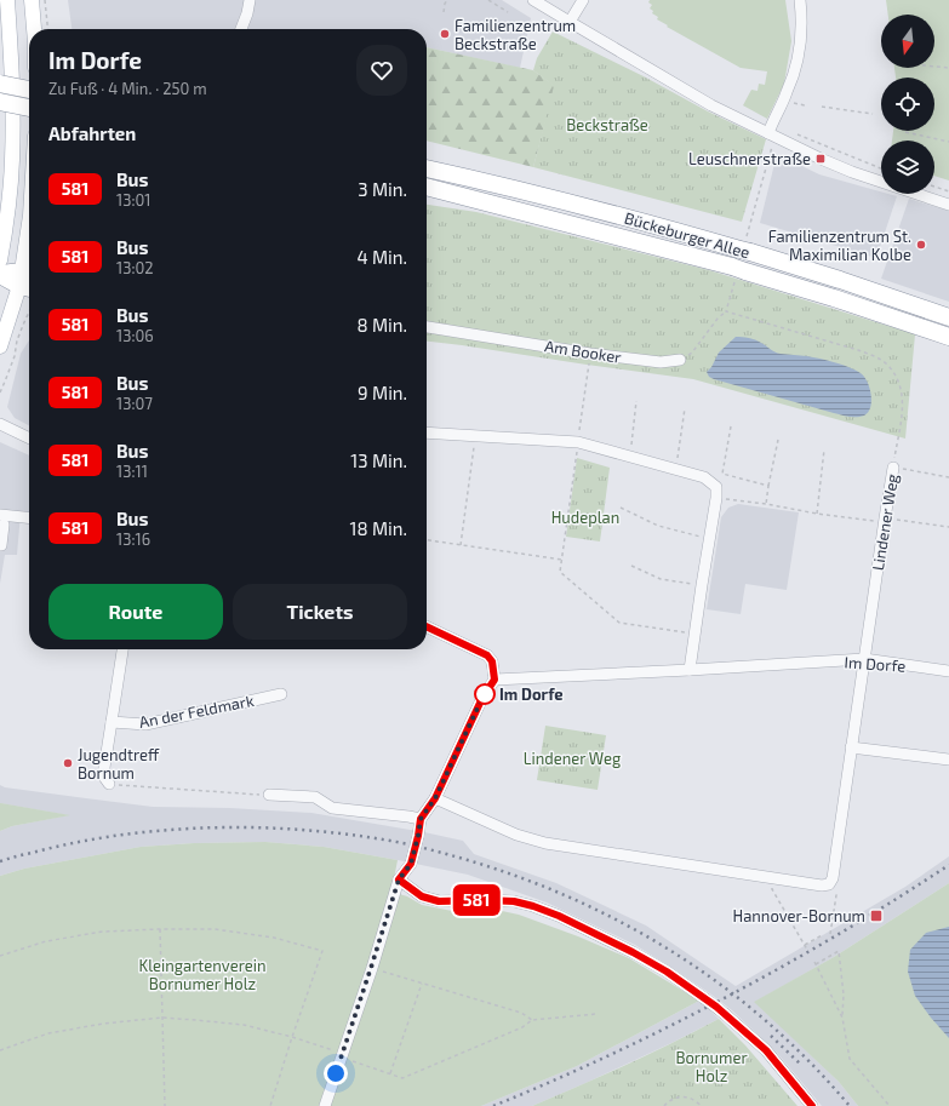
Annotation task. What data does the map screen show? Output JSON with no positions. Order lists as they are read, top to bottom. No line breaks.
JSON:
{"streets":{"highway":["Bückeburger Allee"],"street":["Am Booker","Lindener Weg","Im Dorfe","An der Feldmark"]},"crossings":[["Lindener Weg","Im Dorfe"]],"parks":["Beckstraße","Hudeplan","Lindener Weg","Kleingartenverein Bornumer Holz","Bornumer Holz"],"places":{"other":["Familienzentrum Beckstraße","Familienzentrum St. Maximilian Kolbe","Im Dorfe","Jugendtreff Bornum"],"transit":["Leuschnerstraße","Hannover-Bornum"]},"lines":["bus line 581"],"north":"bottom","page":{"on_map":"581","heading":[["Im Dorfe","Zu Fuß · 4 Min. · 250 m"],"Abfahrten"],"list":[{"mark":"581","name":"Bus","note":"13:01","value":"3 Min."},{"mark":"581","name":"Bus","note":"13:02","value":"4 Min."},{"mark":"581","name":"Bus","note":"13:06","value":"8 Min."},{"mark":"581","name":"Bus","note":"13:07","value":"9 Min."},{"mark":"581","name":"Bus","note":"13:11","value":"13 Min."},{"mark":"581","name":"Bus","note":"13:16","value":"18 Min."}],"buttons":["Route","Tickets"]}}
